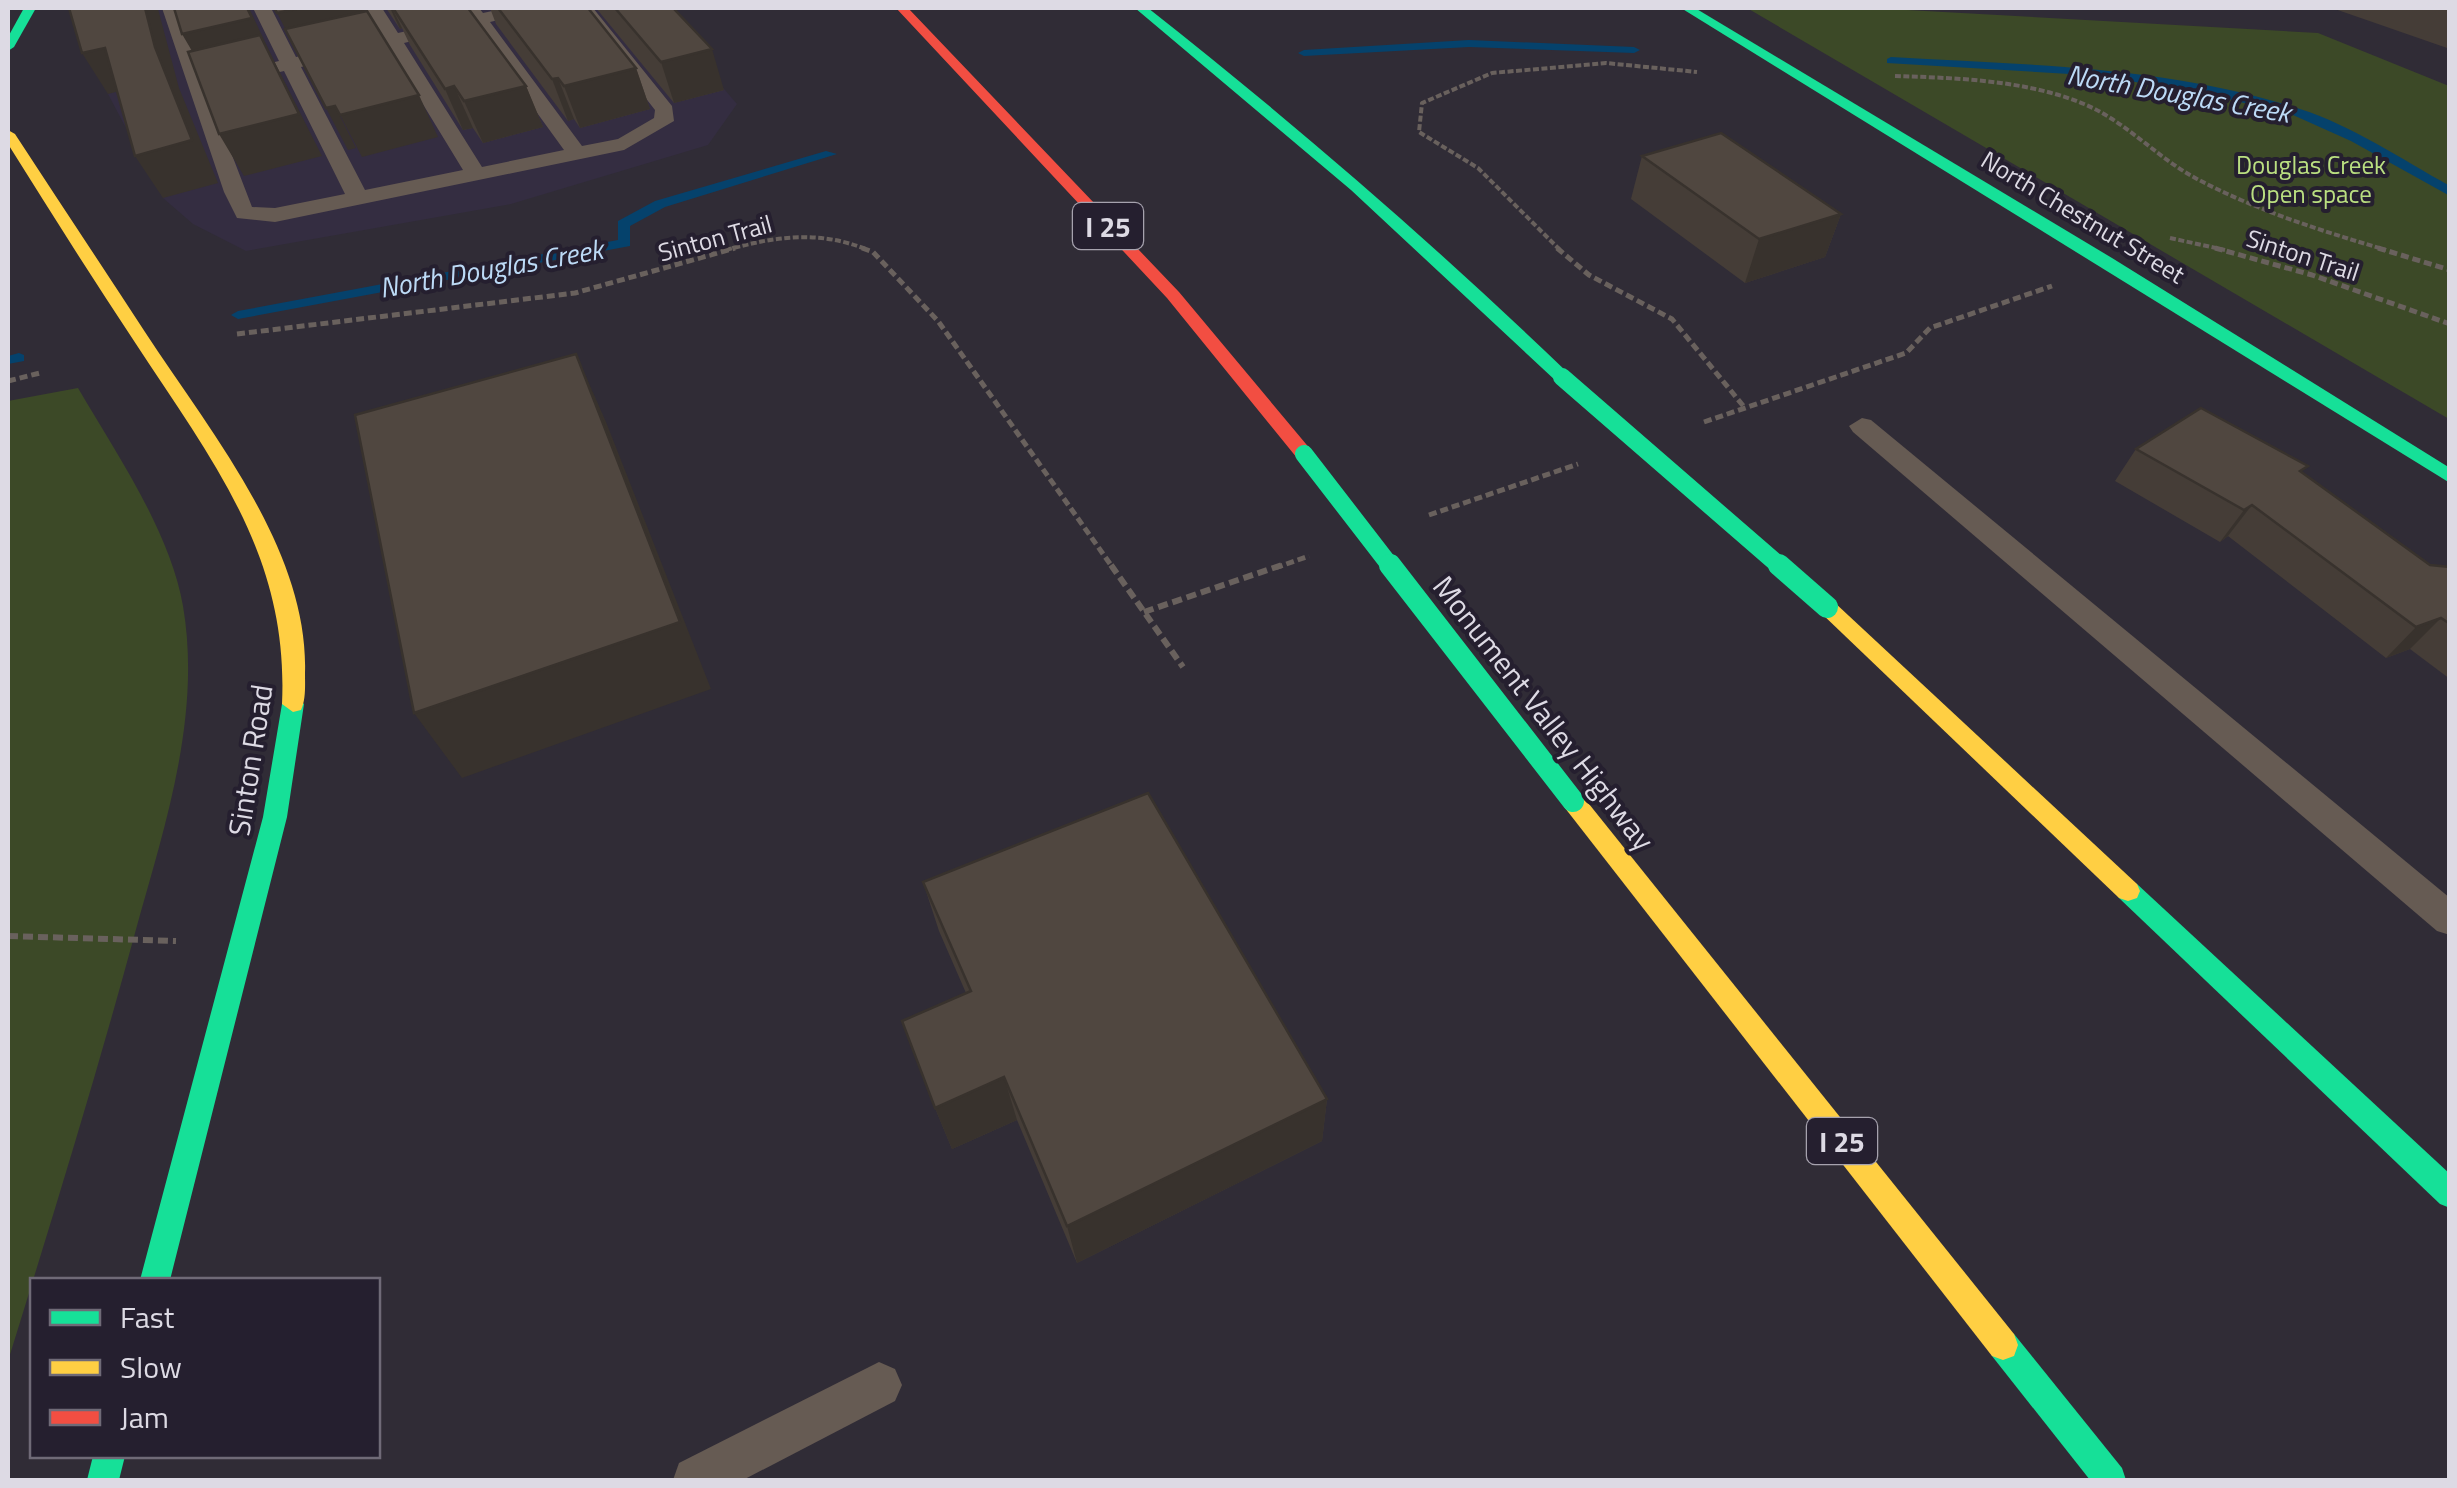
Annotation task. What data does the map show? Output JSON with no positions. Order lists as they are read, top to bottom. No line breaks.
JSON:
{"streets":{"main road":["North Chestnut Street","I 25","Monument Valley Highway","Sinton Road"],"path":["Sinton Trail"]},"water":["North Douglas Creek"],"parks":["Douglas Creek Open space"],"legend":["Fast","Slow","Jam"]}
